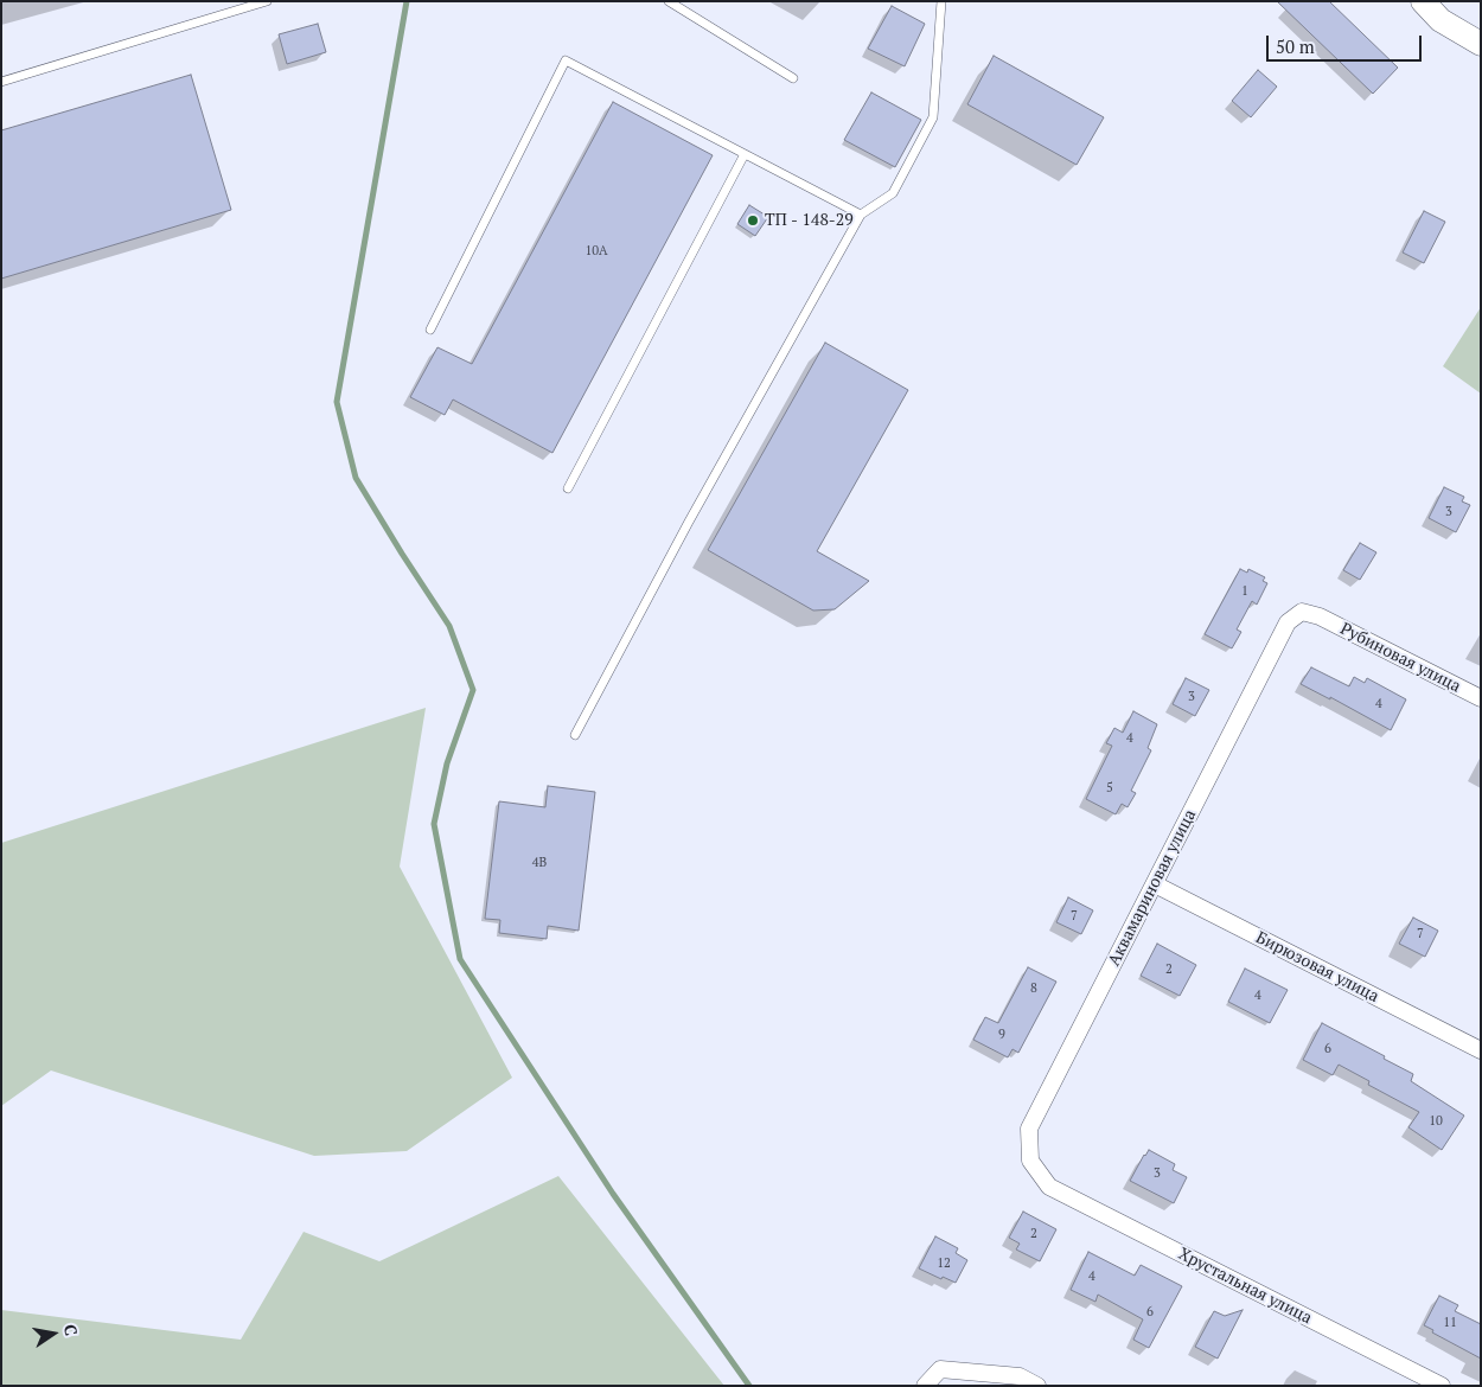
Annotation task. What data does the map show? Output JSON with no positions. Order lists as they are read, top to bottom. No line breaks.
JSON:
{"streets":{"street":["Рубиновая улица","Аквамариновая улица","Бирюзовая улица","Хрустальная улица"]},"crossings":[["Рубиновая улица","Аквамариновая улица"],["Аквамариновая улица","Бирюзовая улица"],["Аквамариновая улица","Хрустальная улица"]],"places":["ТП - 148-29"],"house_numbers":["10А","3","1","3","4","4","5","4В","7","7","2","8","4","9","6","10","3","2","12","4","6","11"],"scale_bar":"50 m","north":"right"}
